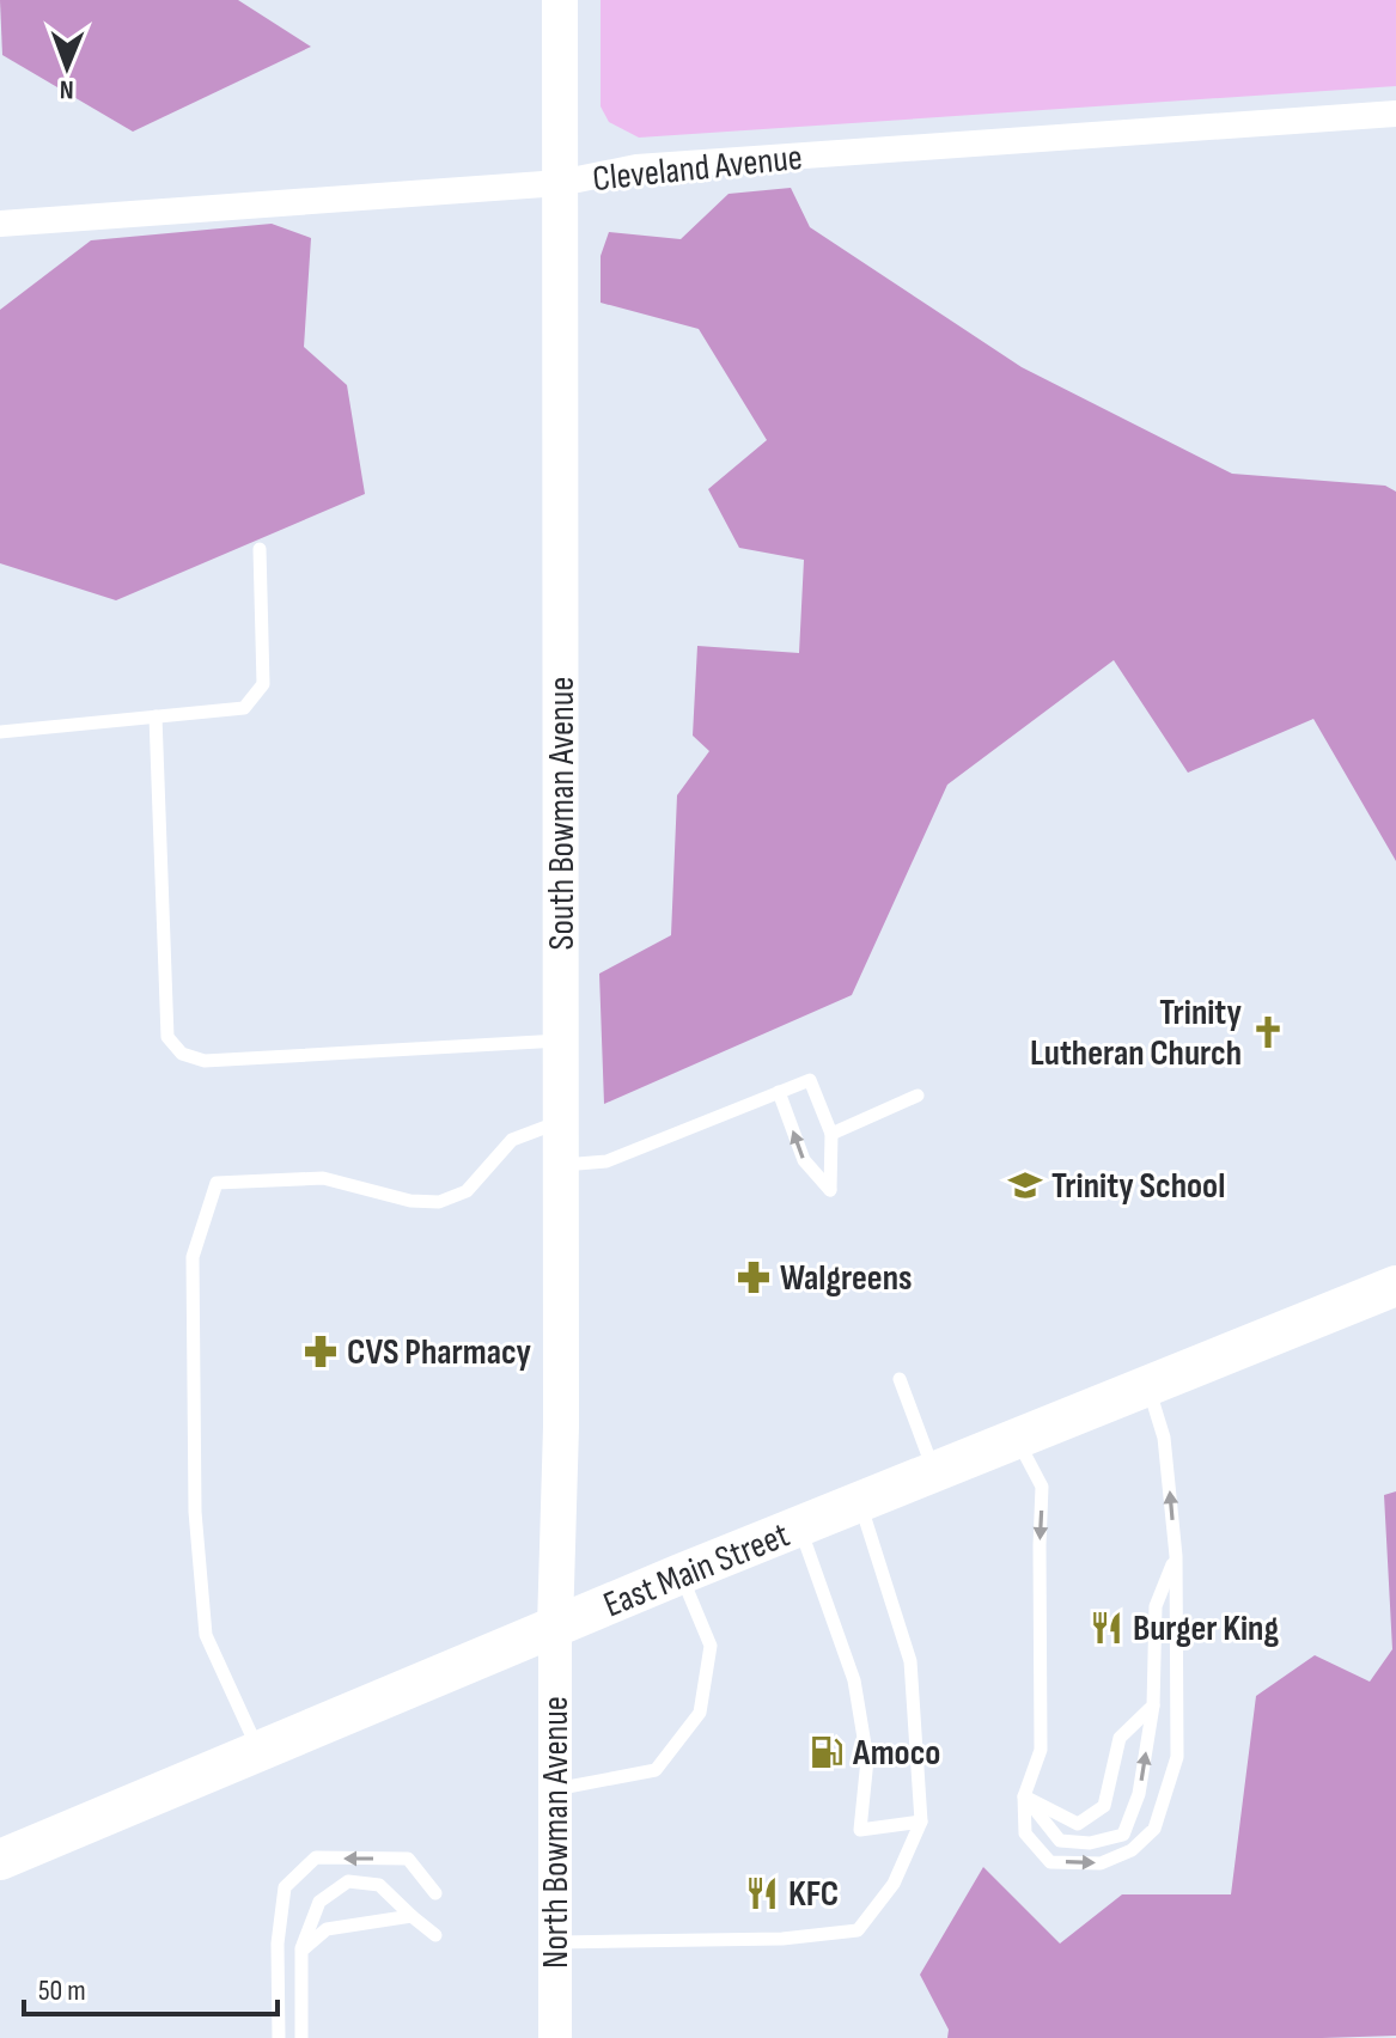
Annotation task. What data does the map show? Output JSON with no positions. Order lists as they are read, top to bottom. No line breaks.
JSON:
{"streets":{"main road":["South Bowman Avenue","East Main Street"],"street":["Cleveland Avenue","North Bowman Avenue"]},"crossings":[["Cleveland Avenue","South Bowman Avenue"],["South Bowman Avenue","East Main Street"],["South Bowman Avenue","North Bowman Avenue"],["East Main Street","North Bowman Avenue"]],"places":{"church":["Trinity Lutheran Church"],"school or university":["Trinity School"],"pharmacy":["Walgreens","CVS Pharmacy"],"restaurant":["Burger King","KFC"],"fuel station":["Amoco"]},"scale_bar":"50 m","north":"bottom"}
